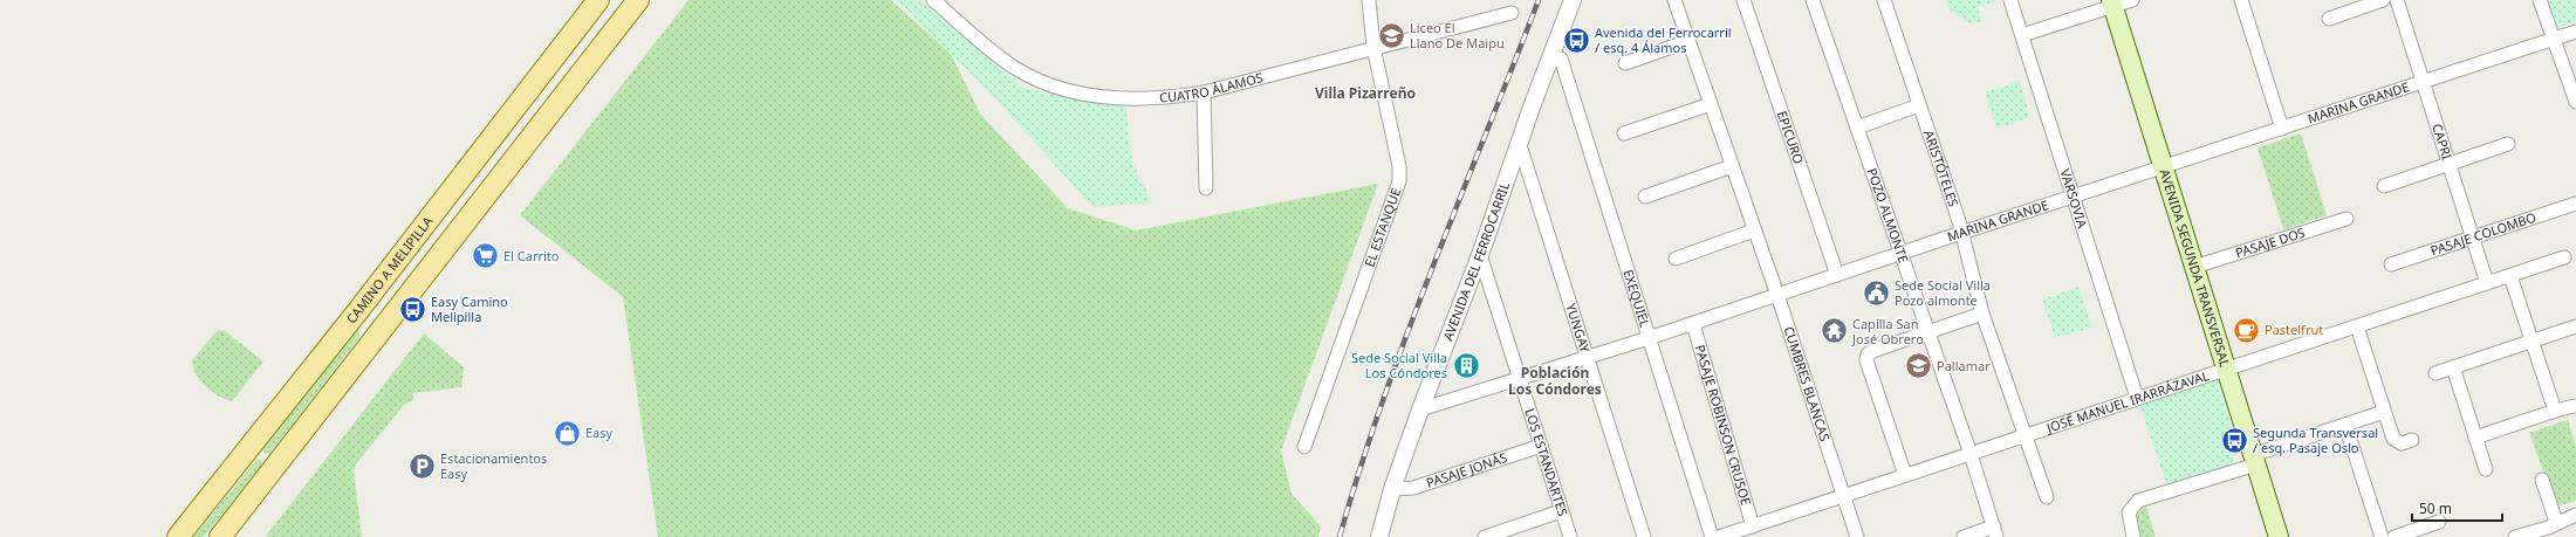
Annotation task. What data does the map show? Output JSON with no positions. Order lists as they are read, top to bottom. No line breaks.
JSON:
{"streets":{"main road":["CAMINO A MELIPILLA","AVENIDA SEGUNDA TRANSVERSAL"],"street":["CUATRO ÁLAMOS","MARINA GRANDE","EPICURO","CAPRI","ARISTÓTELES","VARSOVIA","POZO ALMONTE","EL ESTANQUE","PASAJE COLOMBO","PASAJE DOS","AVENIDA DEL FERROCARRIL","EXEQUIEL","YUNGAY","CUMBRES BLANCAS","JOSÉ MANUEL IRARRÁZAVAL","PASAJE ROBINSON CRUSOE","LOS ESTANDARTES","PASAJE JONÁS"]},"crossings":[["CUATRO ÁLAMOS","EL ESTANQUE"],["MARINA GRANDE","EPICURO"],["MARINA GRANDE","CAPRI"],["MARINA GRANDE","ARISTÓTELES"],["MARINA GRANDE","VARSOVIA"],["MARINA GRANDE","POZO ALMONTE"],["MARINA GRANDE","AVENIDA DEL FERROCARRIL"],["MARINA GRANDE","AVENIDA SEGUNDA TRANSVERSAL"],["MARINA GRANDE","EXEQUIEL"],["MARINA GRANDE","YUNGAY"],["MARINA GRANDE","CUMBRES BLANCAS"],["MARINA GRANDE","PASAJE ROBINSON CRUSOE"],["MARINA GRANDE","LOS ESTANDARTES"],["CAPRI","PASAJE COLOMBO"],["CAPRI","JOSÉ MANUEL IRARRÁZAVAL"],["ARISTÓTELES","JOSÉ MANUEL IRARRÁZAVAL"],["VARSOVIA","JOSÉ MANUEL IRARRÁZAVAL"],["POZO ALMONTE","JOSÉ MANUEL IRARRÁZAVAL"],["PASAJE DOS","AVENIDA SEGUNDA TRANSVERSAL"],["AVENIDA DEL FERROCARRIL","EXEQUIEL"],["AVENIDA DEL FERROCARRIL","YUNGAY"],["AVENIDA DEL FERROCARRIL","LOS ESTANDARTES"],["AVENIDA DEL FERROCARRIL","PASAJE JONÁS"],["AVENIDA SEGUNDA TRANSVERSAL","JOSÉ MANUEL IRARRÁZAVAL"],["CUMBRES BLANCAS","JOSÉ MANUEL IRARRÁZAVAL"],["JOSÉ MANUEL IRARRÁZAVAL","PASAJE ROBINSON CRUSOE"],["LOS ESTANDARTES","PASAJE JONÁS"]],"districts":["Villa Pizarreño","Población Los Cóndores"],"places":{"school or university":["Liceo El Llano De Maipu","Pallamar"],"bus stop":["Avenida del Ferrocarril / esq. 4 Álamos","Easy Camino Melipilla","Segunda Transversal / esq. Pasaje Oslo"],"supermarket":["El Carrito"],"public building":["Sede Social Villa Pozo almonte"],"cafe":["Pastelfrut"],"temple":["Capilla San José Obrero"],"building":["Sede Social Villa Los Cóndores"],"shop":["Easy"],"parking":["Estacionamientos Easy"]},"scale_bar":"50 m"}
